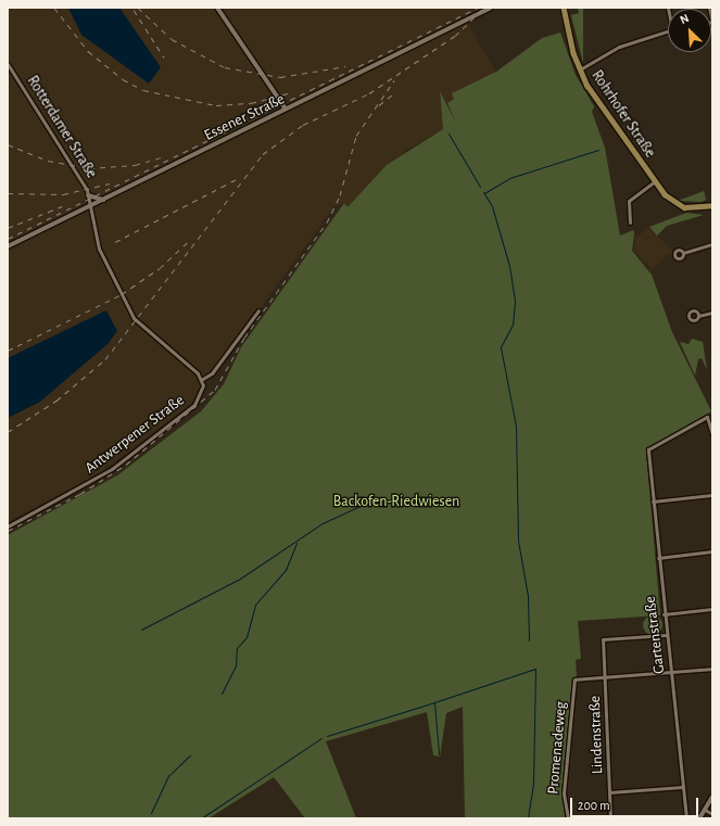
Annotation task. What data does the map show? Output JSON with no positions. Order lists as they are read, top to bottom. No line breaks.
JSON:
{"streets":{"main road":["Rohrhofer Straße"],"street":["Essener Straße","Rotterdamer Straße","Antwerpener Straße","Gartenstraße","Lindenstraße","Promenadeweg"]},"crossings":[["Essener Straße","Rotterdamer Straße"],["Rotterdamer Straße","Antwerpener Straße"],["Gartenstraße","Lindenstraße"],["Lindenstraße","Promenadeweg"]],"parks":["Backofen-Riedwiesen"],"scale_bar":"200 m","north":"top left"}
